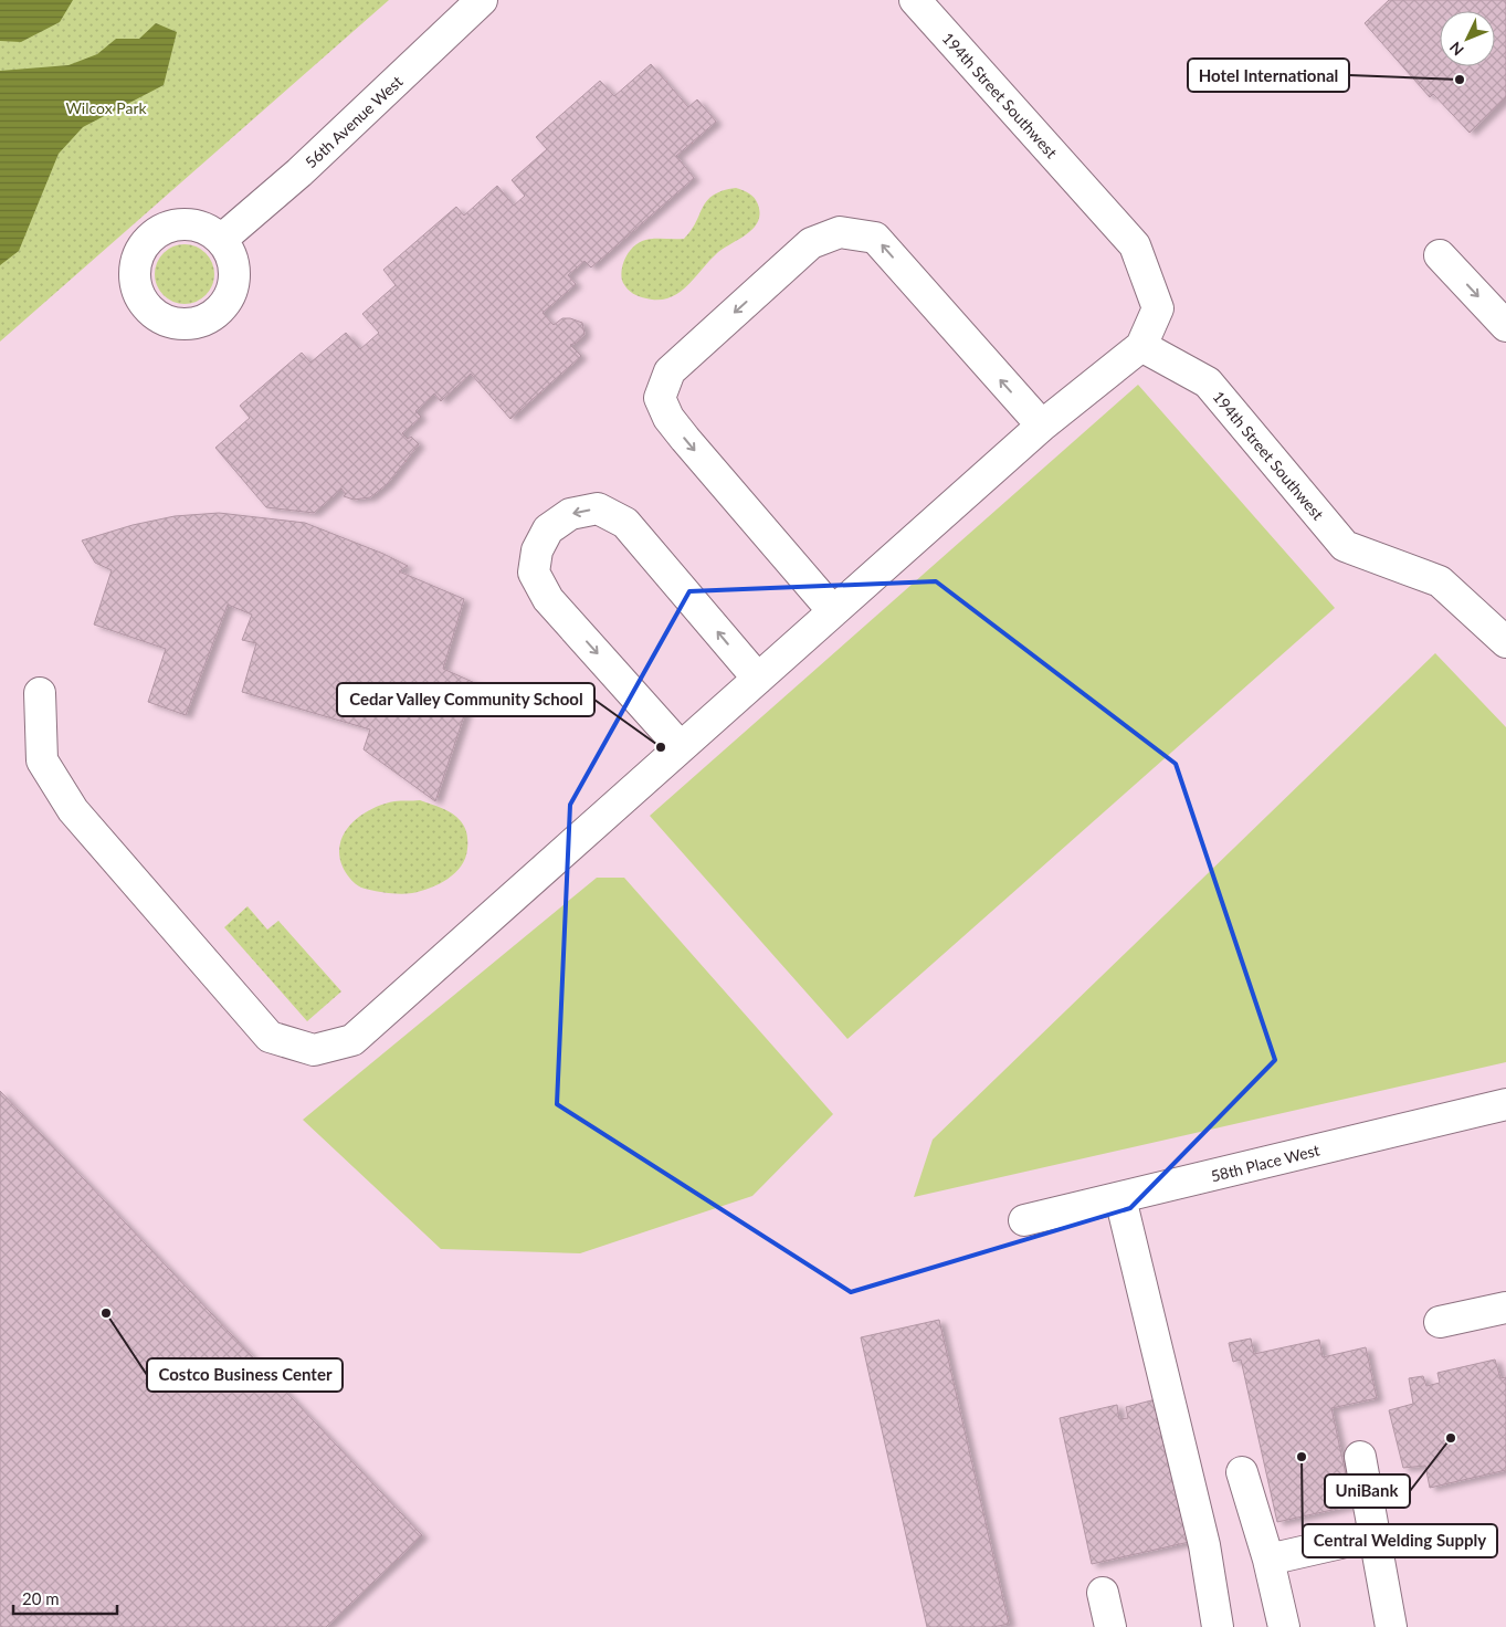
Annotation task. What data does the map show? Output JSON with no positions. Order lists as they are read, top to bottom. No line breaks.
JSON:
{"streets":{"street":["194th Street Southwest","56th Avenue West","58th Place West"]},"parks":["Wilcox Park"],"places":["Hotel International","Cedar Valley Community School","Costco Business Center","UniBank","Central Welding Supply"],"scale_bar":"20 m","north":"bottom left"}
